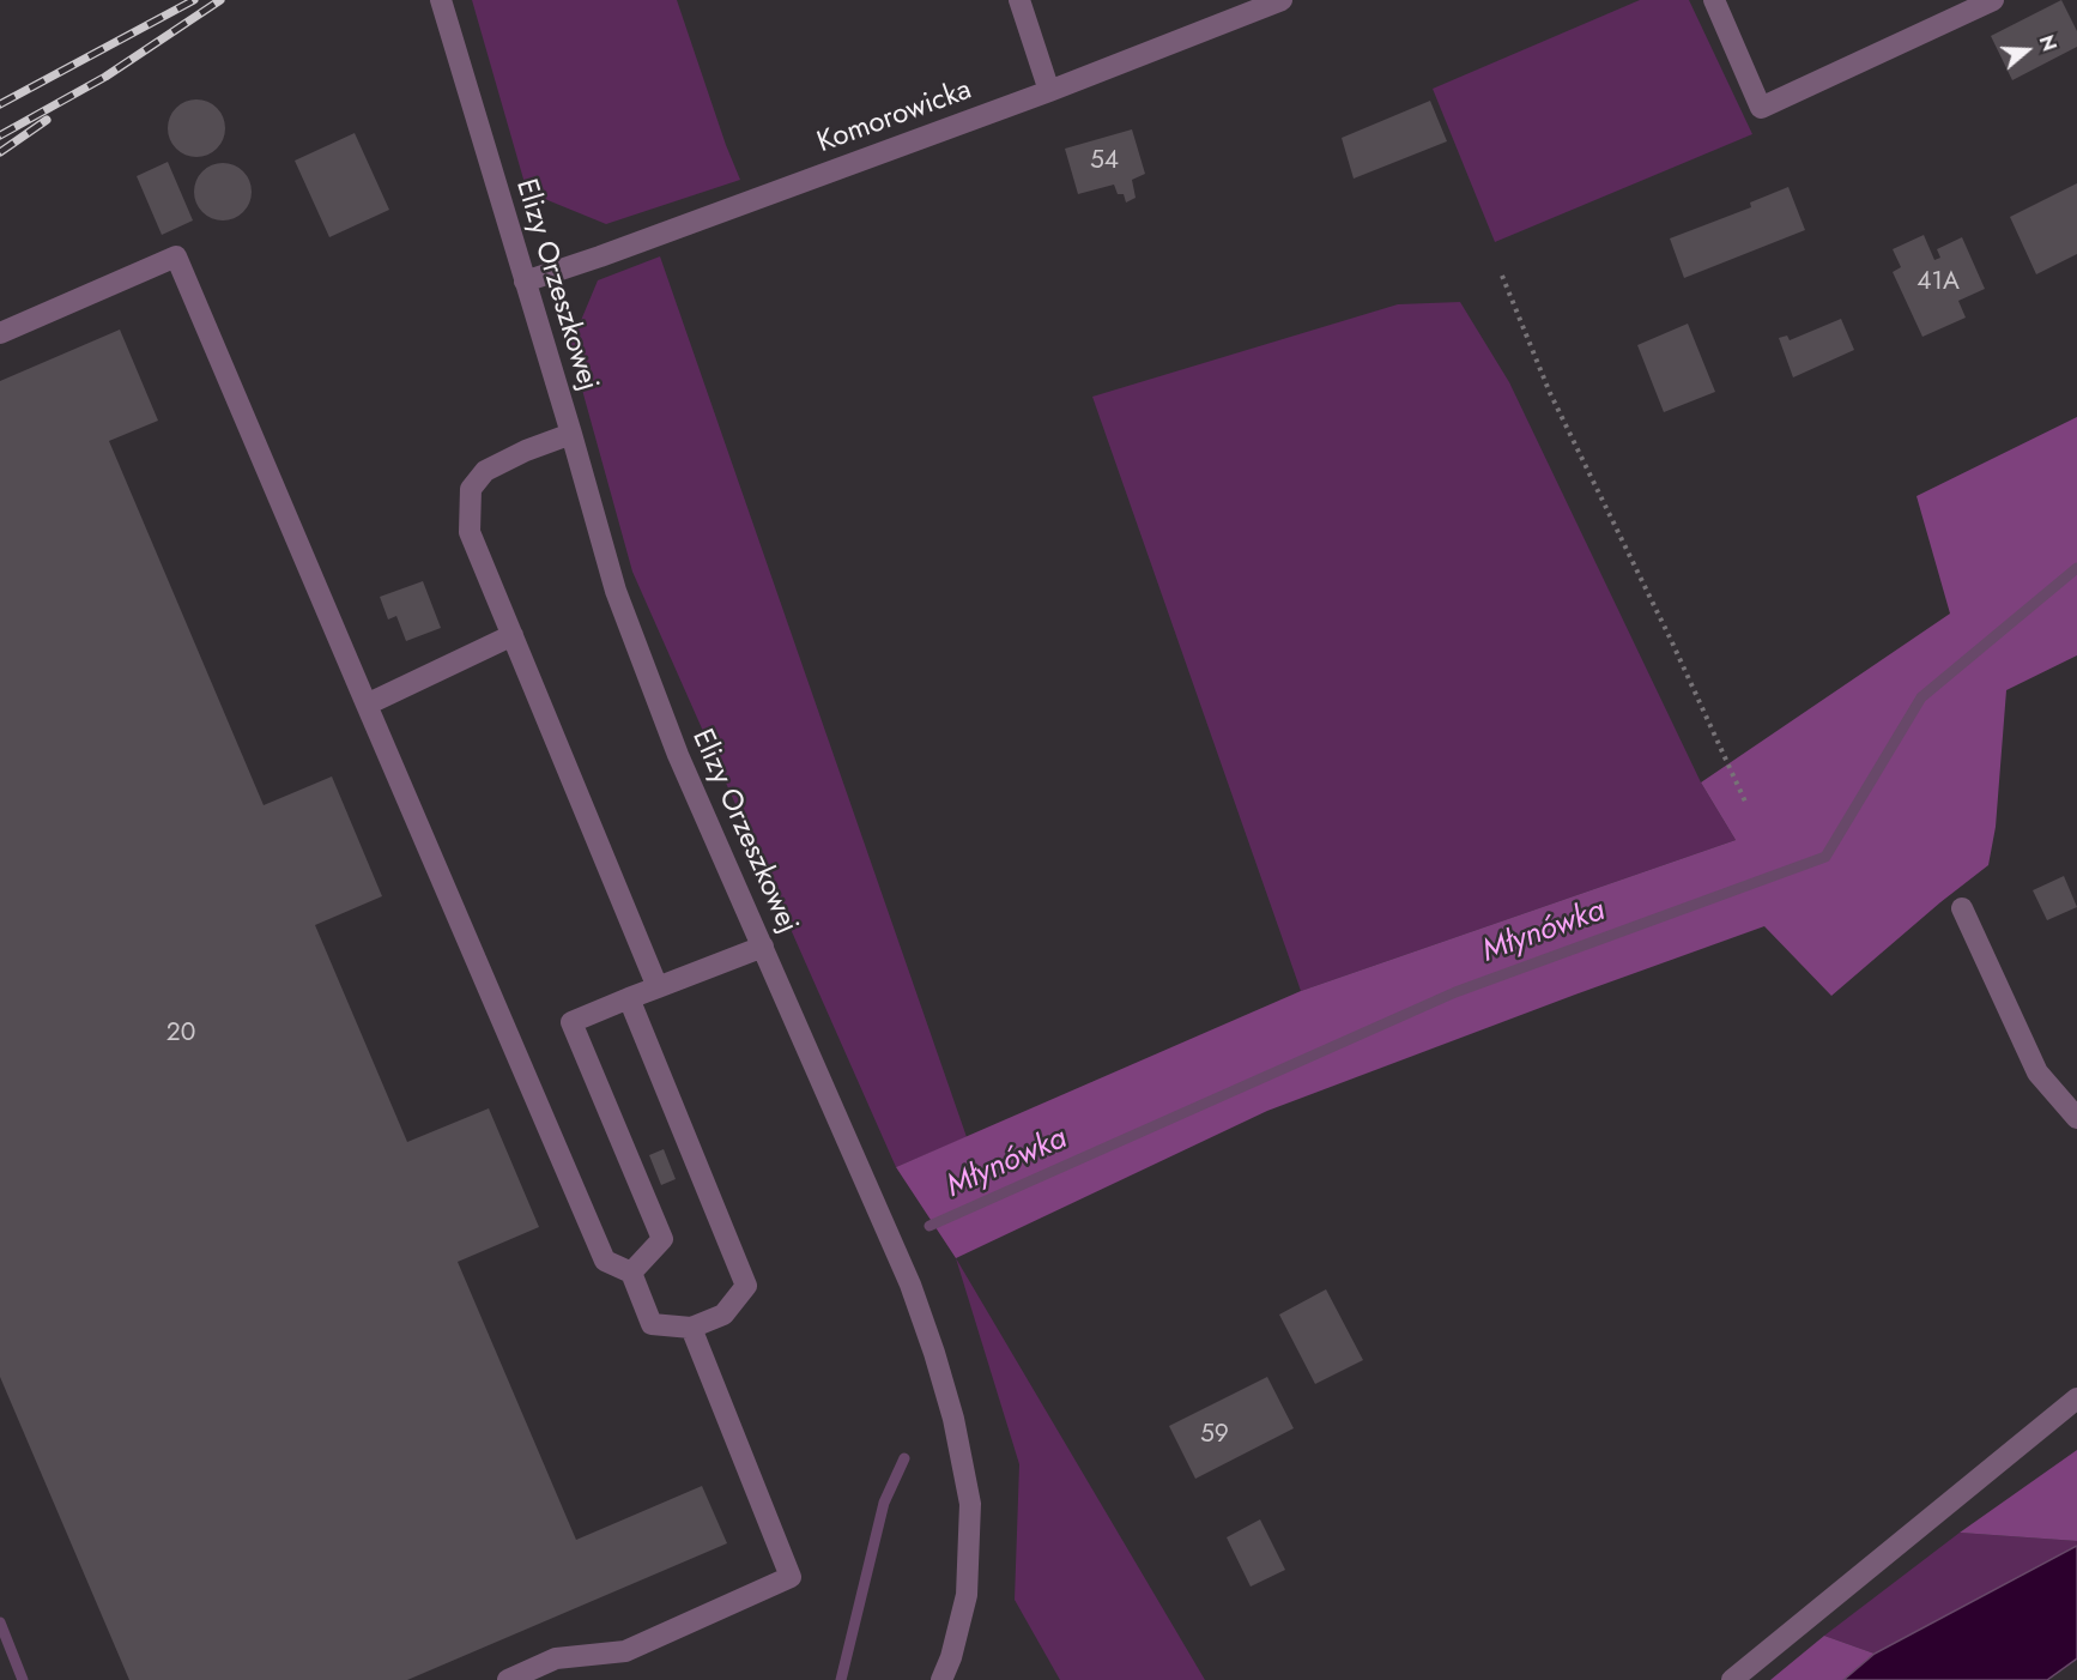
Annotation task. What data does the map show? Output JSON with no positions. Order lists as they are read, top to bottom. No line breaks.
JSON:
{"streets":{"street":["Komorowicka","Elizy Orzeszkowej"]},"crossings":[["Komorowicka","Elizy Orzeszkowej"]],"water":["Młynówka"],"house_numbers":["54","41A","20","59"],"north":"right"}
